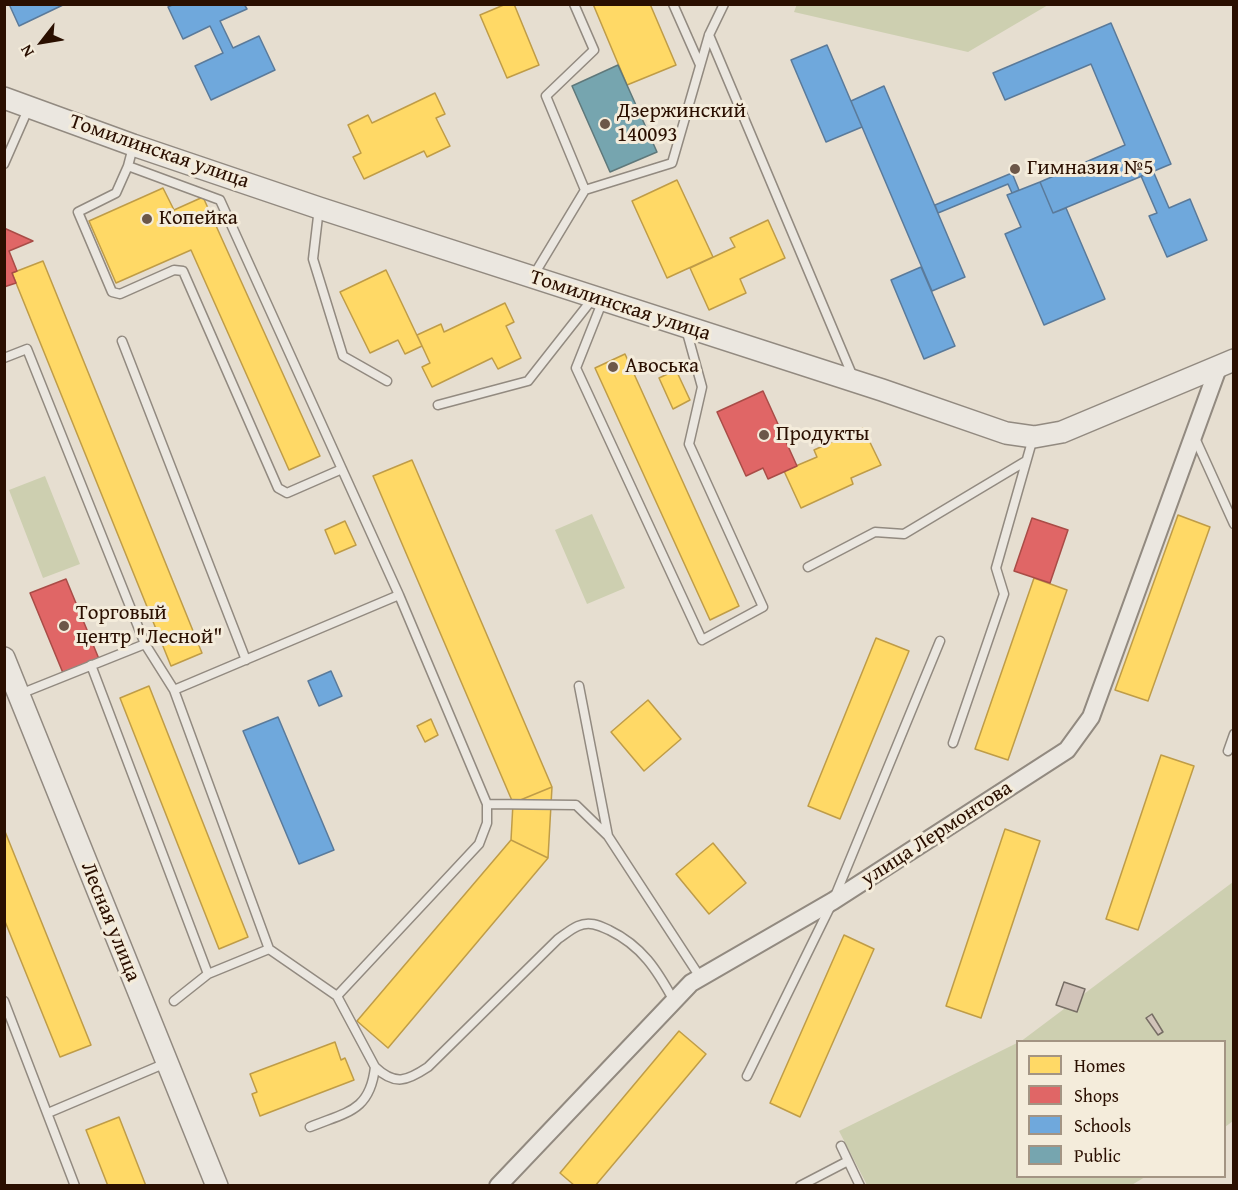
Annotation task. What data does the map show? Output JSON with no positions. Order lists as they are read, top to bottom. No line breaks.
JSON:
{"streets":{"street":["Томилинская улица","улица Лермонтова","Лесная улица"]},"crossings":[["Томилинская улица","улица Лермонтова"]],"places":["Дзержинский 140093","Гимназия №5","Копейка","Авоська","Продукты","Торговый центр \"Лесной\""],"legend":["Homes","Shops","Schools","Public"],"north":"bottom left"}
